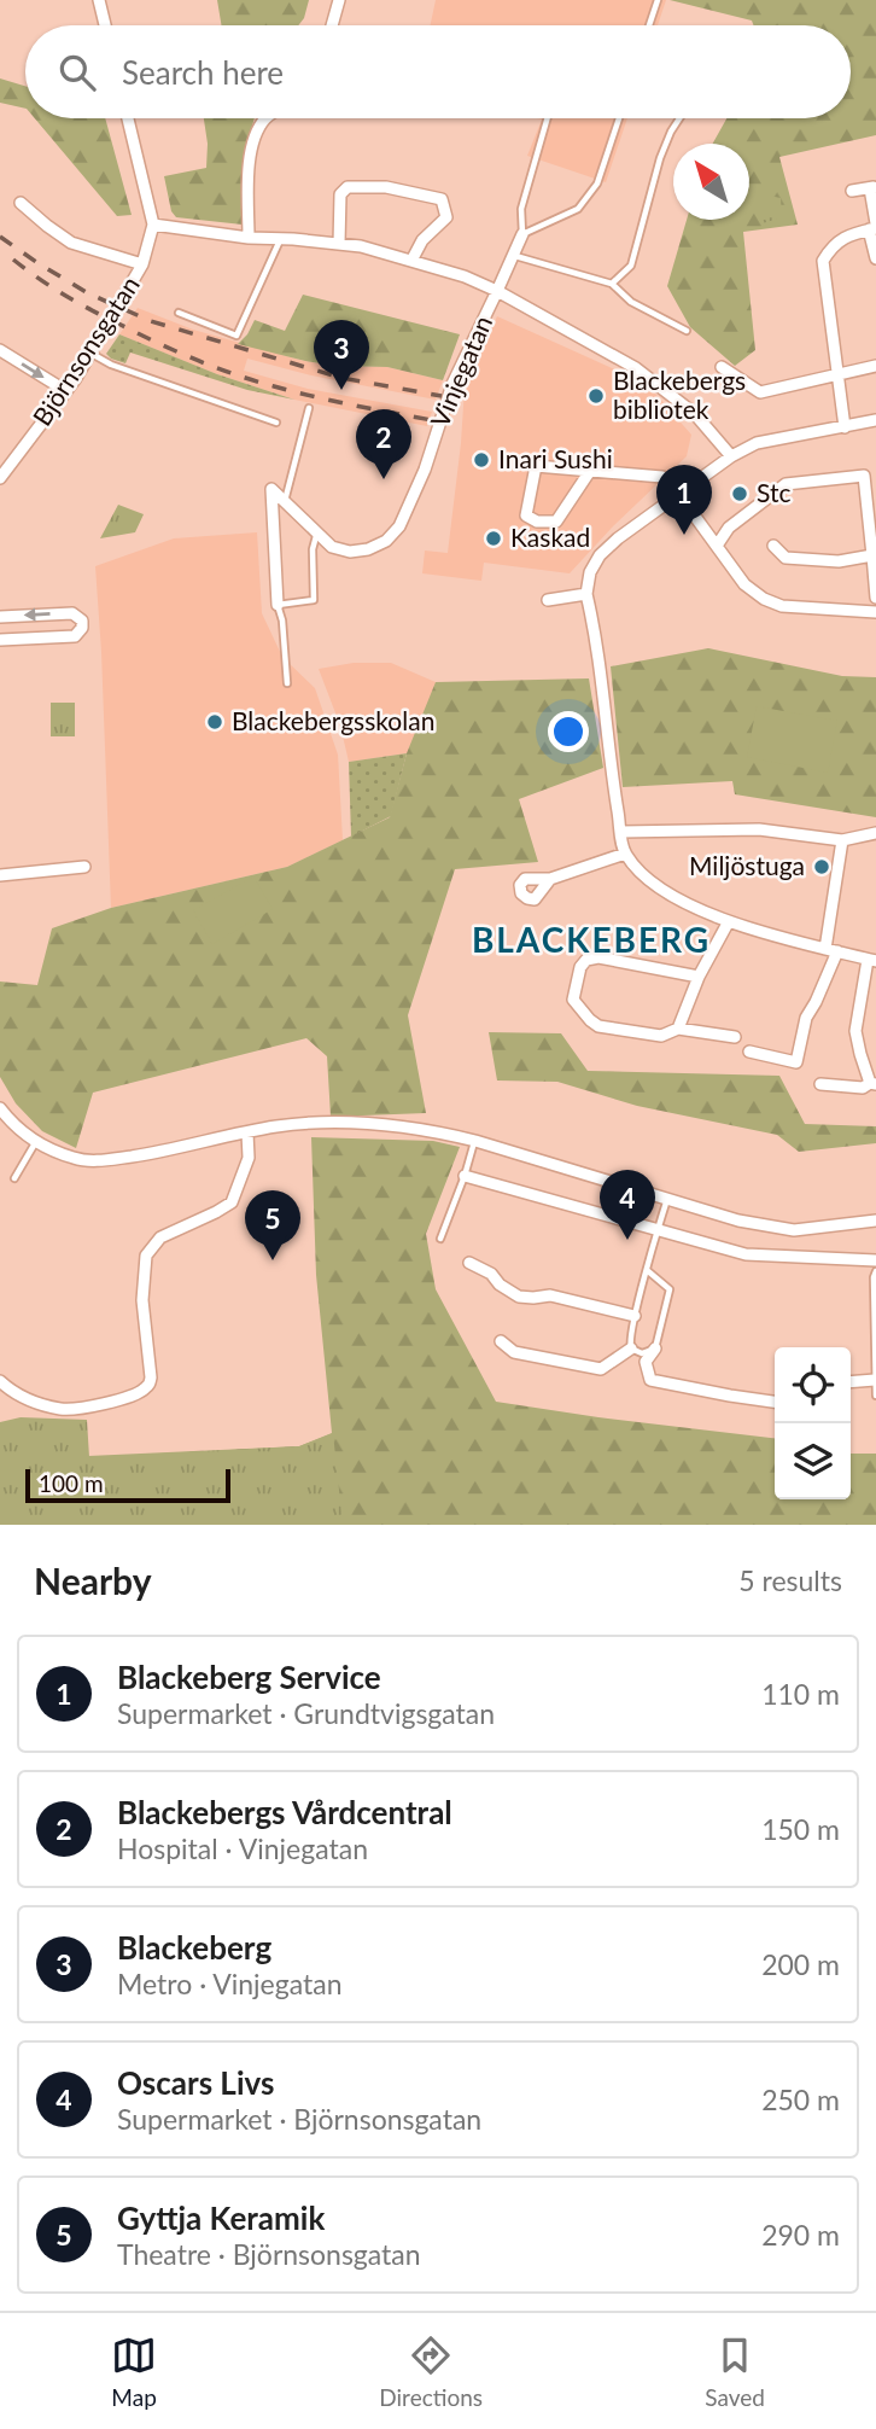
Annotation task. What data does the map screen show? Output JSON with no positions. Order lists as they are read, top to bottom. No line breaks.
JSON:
{"streets":{"street":["Björnsonsgatan","Vinjegatan"]},"districts":["BLACKEBERG"],"places":["Blackebergs bibliotek","Inari Sushi","Stc","Kaskad","Blackebergsskolan","Miljöstuga"],"scale_bar":"100 m","north":"top left","page":{"search":"Search here","pins":["3","2","1","4","5"],"scale":"100 m","heading":["Nearby","5 results"],"list":[{"mark":"1","name":"Blackeberg Service","note":"Supermarket · Grundtvigsgatan","value":"110 m"},{"mark":"2","name":"Blackebergs Vårdcentral","note":"Hospital · Vinjegatan","value":"150 m"},{"mark":"3","name":"Blackeberg","note":"Metro · Vinjegatan","value":"200 m"},{"mark":"4","name":"Oscars Livs","note":"Supermarket · Björnsonsgatan","value":"250 m"},{"mark":"5","name":"Gyttja Keramik","note":"Theatre · Björnsonsgatan","value":"290 m"}],"nav":["Map","Directions","Saved"]}}
